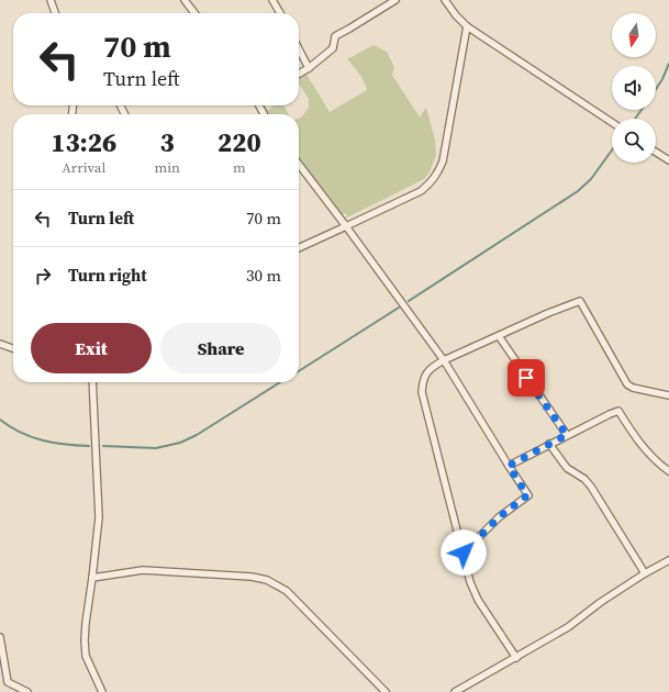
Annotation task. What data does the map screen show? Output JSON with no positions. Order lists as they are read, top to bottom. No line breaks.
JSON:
{"north":"bottom","page":{"turn":["70 m","Turn left"],"eta":["13:26","Arrival","3","min","220","m"],"list":[{"name":"Turn left","value":"70 m"},{"name":"Turn right","value":"30 m"}],"buttons":["Exit","Share"]}}
